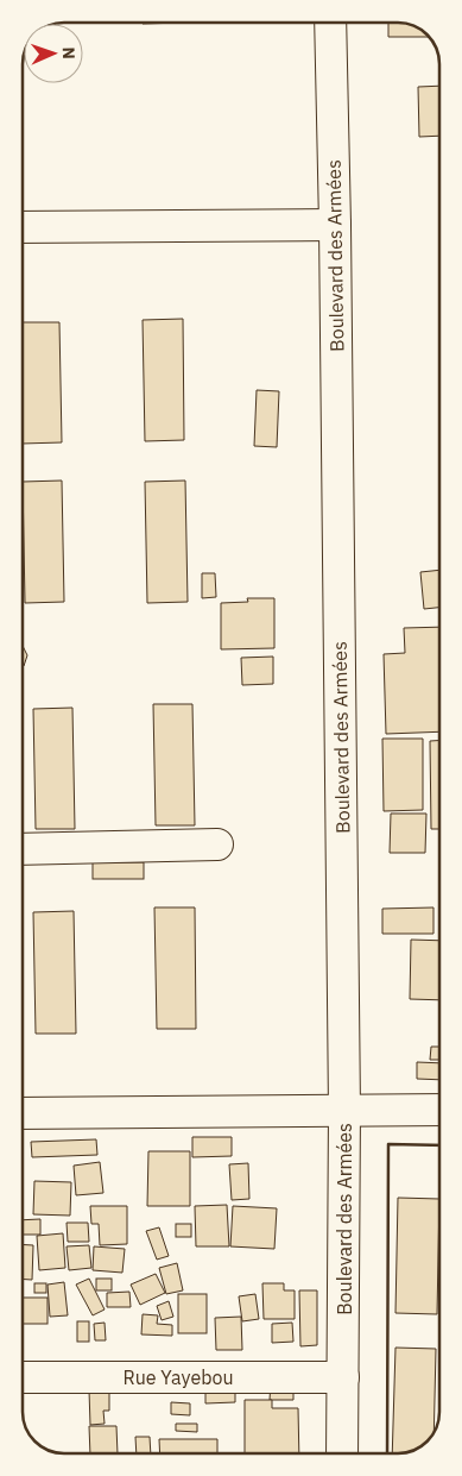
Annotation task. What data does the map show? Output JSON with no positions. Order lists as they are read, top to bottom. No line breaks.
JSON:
{"streets":{"street":["Boulevard des Armées","Rue Yayebou"]},"crossings":[["Boulevard des Armées","Rue Yayebou"]],"north":"right"}
